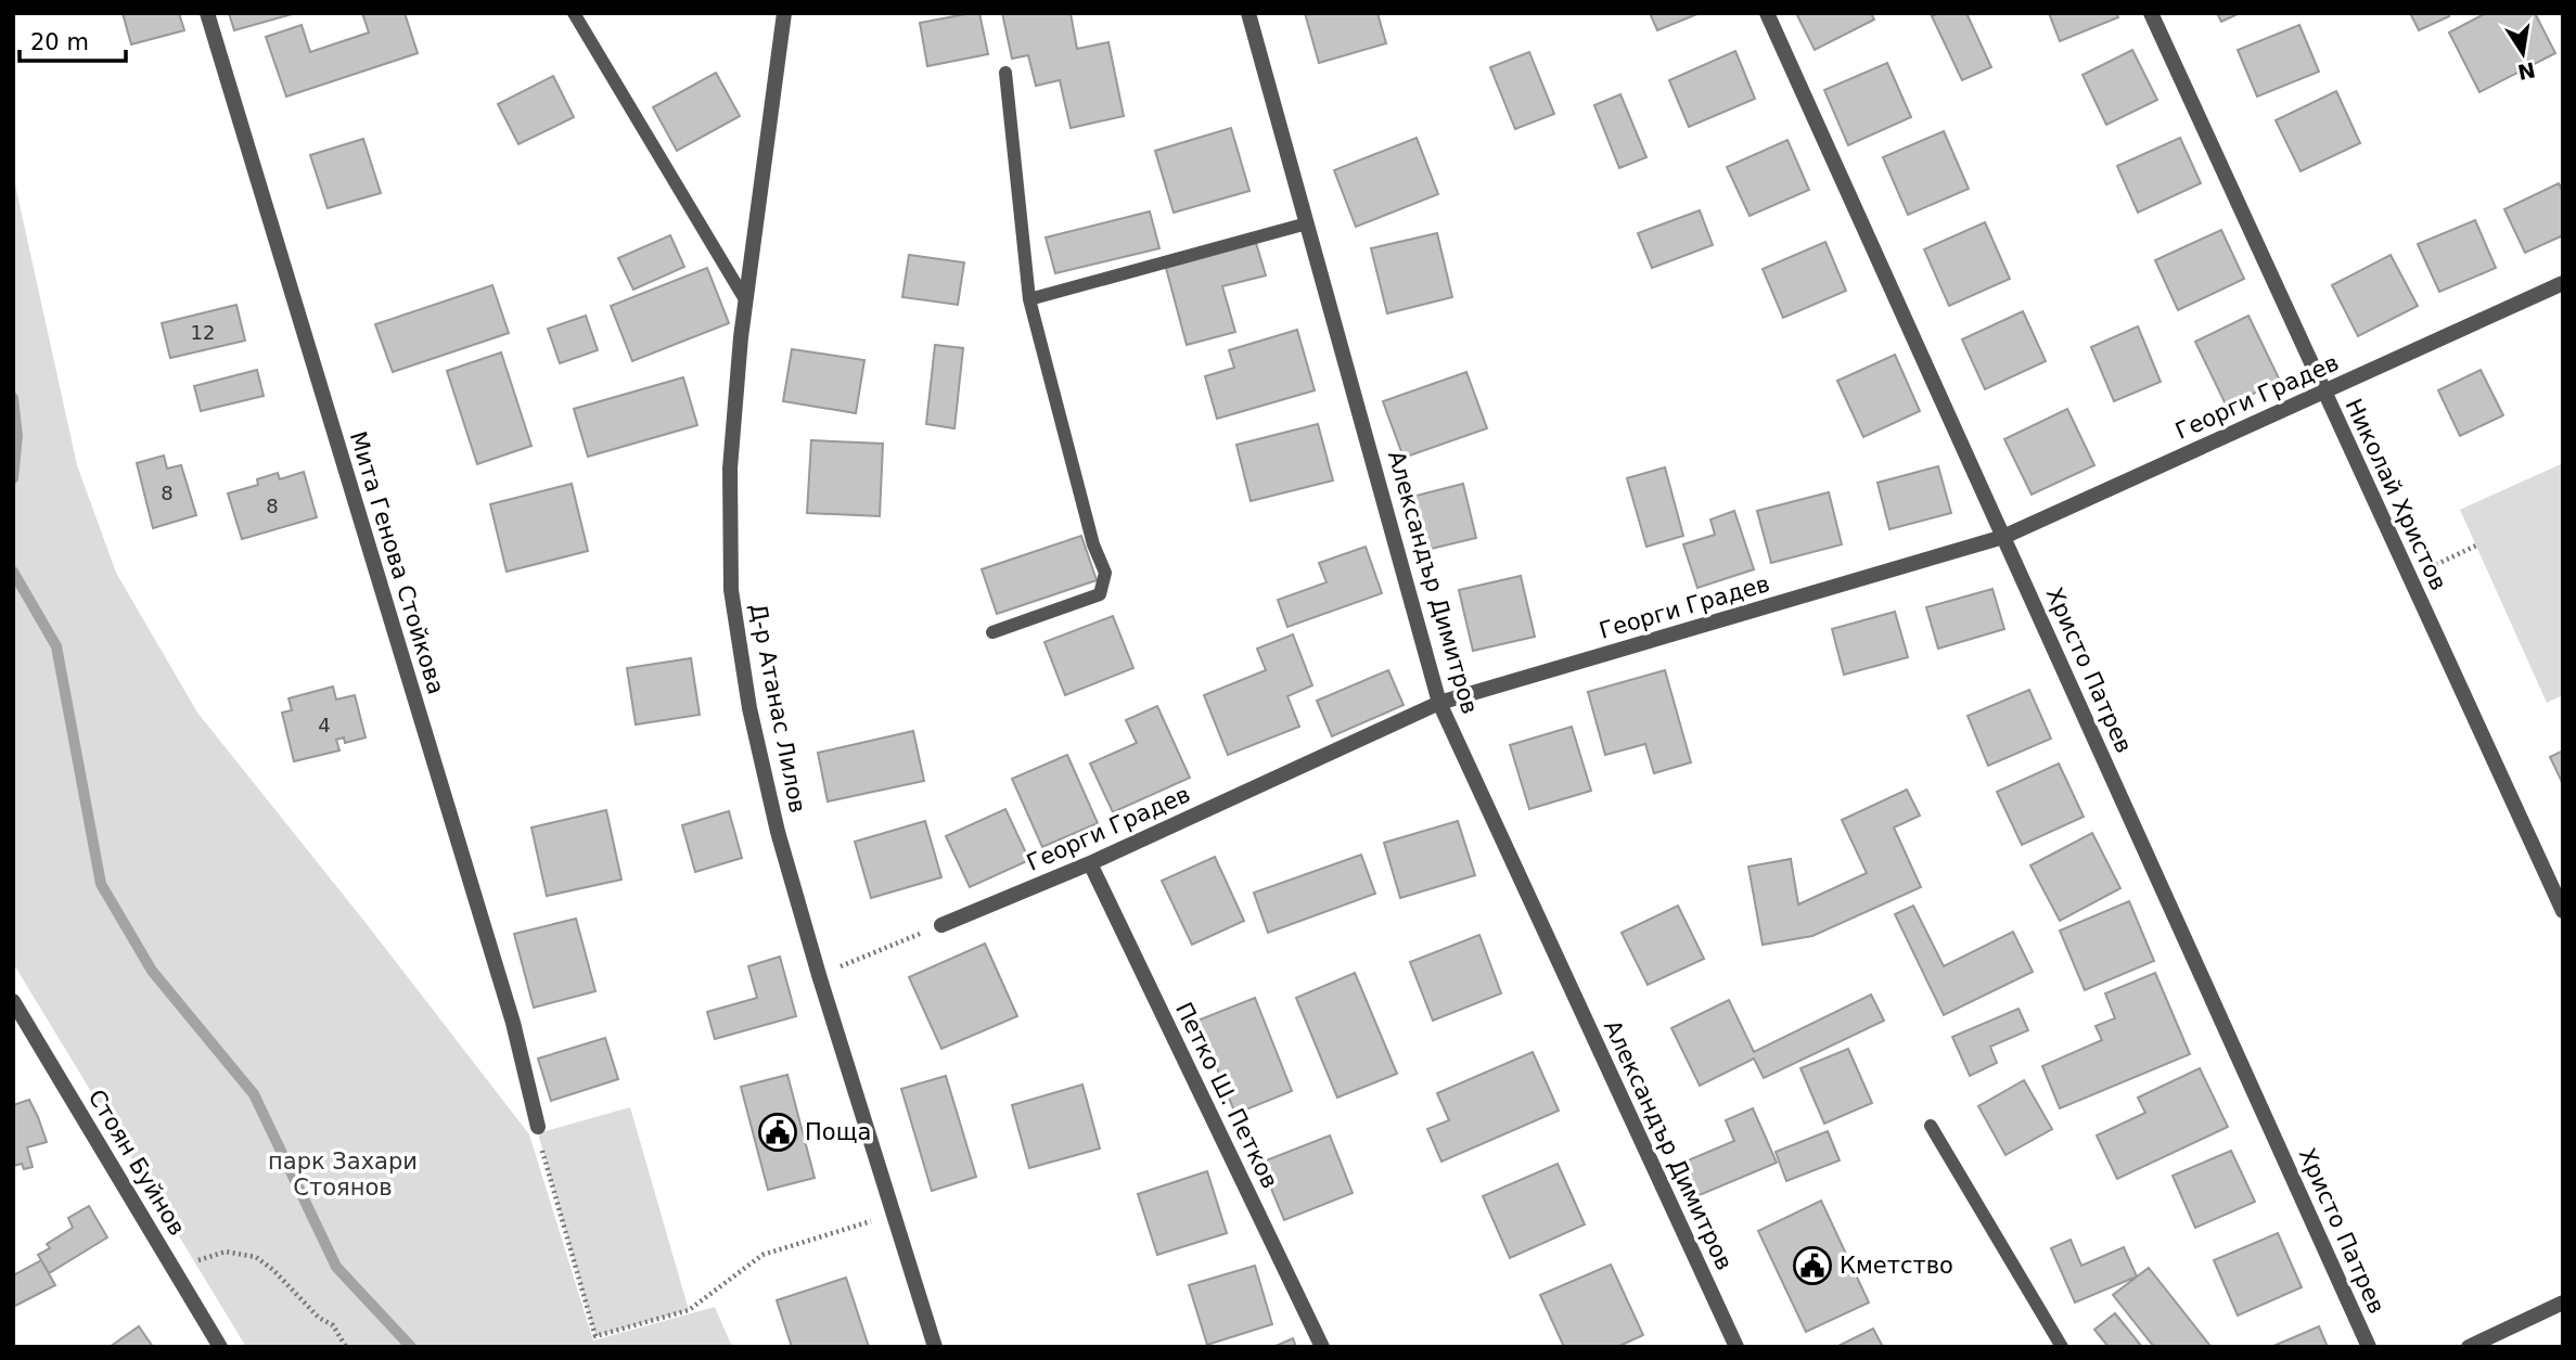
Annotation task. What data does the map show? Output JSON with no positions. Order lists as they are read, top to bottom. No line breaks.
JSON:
{"streets":{"street":["Георги Градев","Николай Христов","Мита Генова Стойкова","Александър Димитров","Христо Патрев","Д-р Атанас Лилов","Петко Ш. Петков","Стоян Буйнов"]},"crossings":[["Георги Градев","Николай Христов"],["Георги Градев","Александър Димитров"],["Георги Градев","Христо Патрев"],["Георги Градев","Петко Ш. Петков"]],"parks":["парк Захари Стоянов"],"places":{"public building":["Поща","Кметство"]},"house_numbers":["12","8","8","4"],"scale_bar":"20 m","north":"bottom"}
